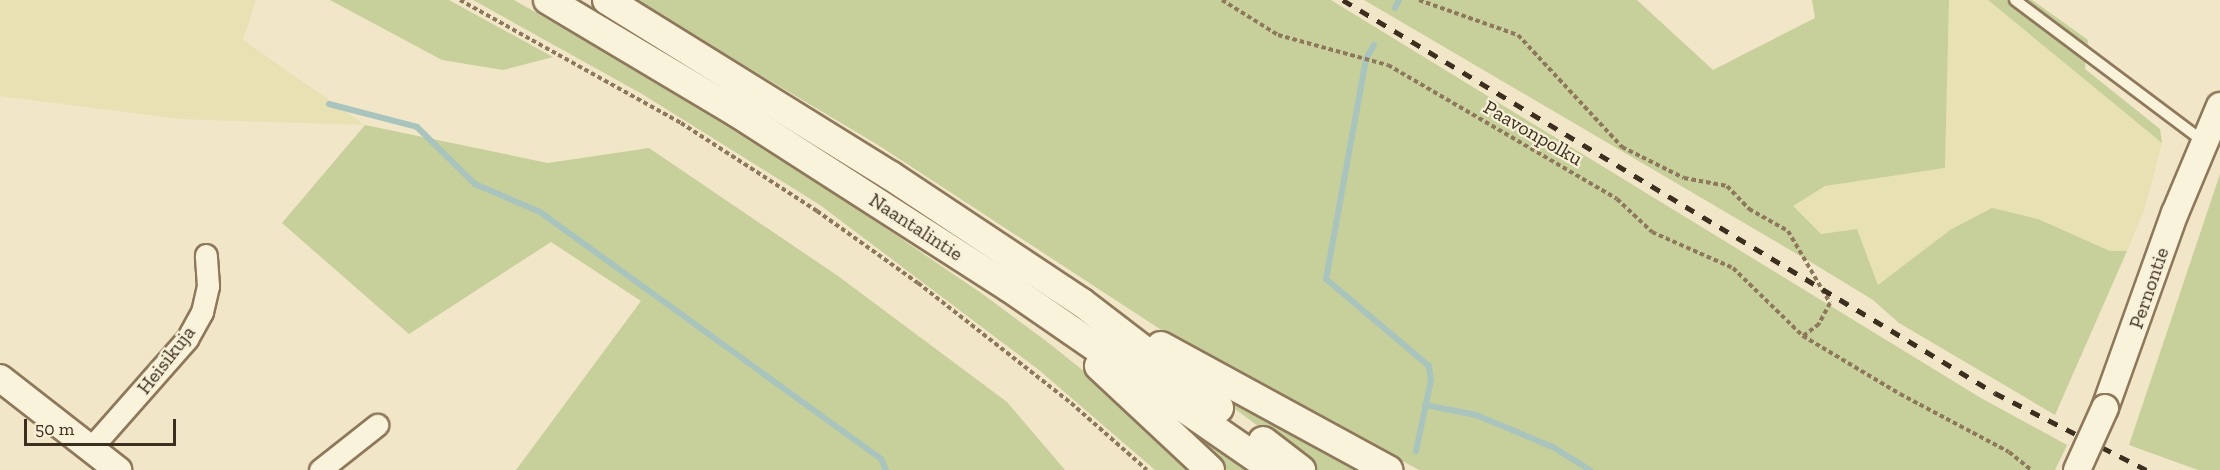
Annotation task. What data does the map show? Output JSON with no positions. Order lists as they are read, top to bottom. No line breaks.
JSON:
{"streets":{"main road":["Naantalintie"],"street":["Pernontie","Heisikuja"],"path":["Paavonpolku"]},"scale_bar":"50 m"}
